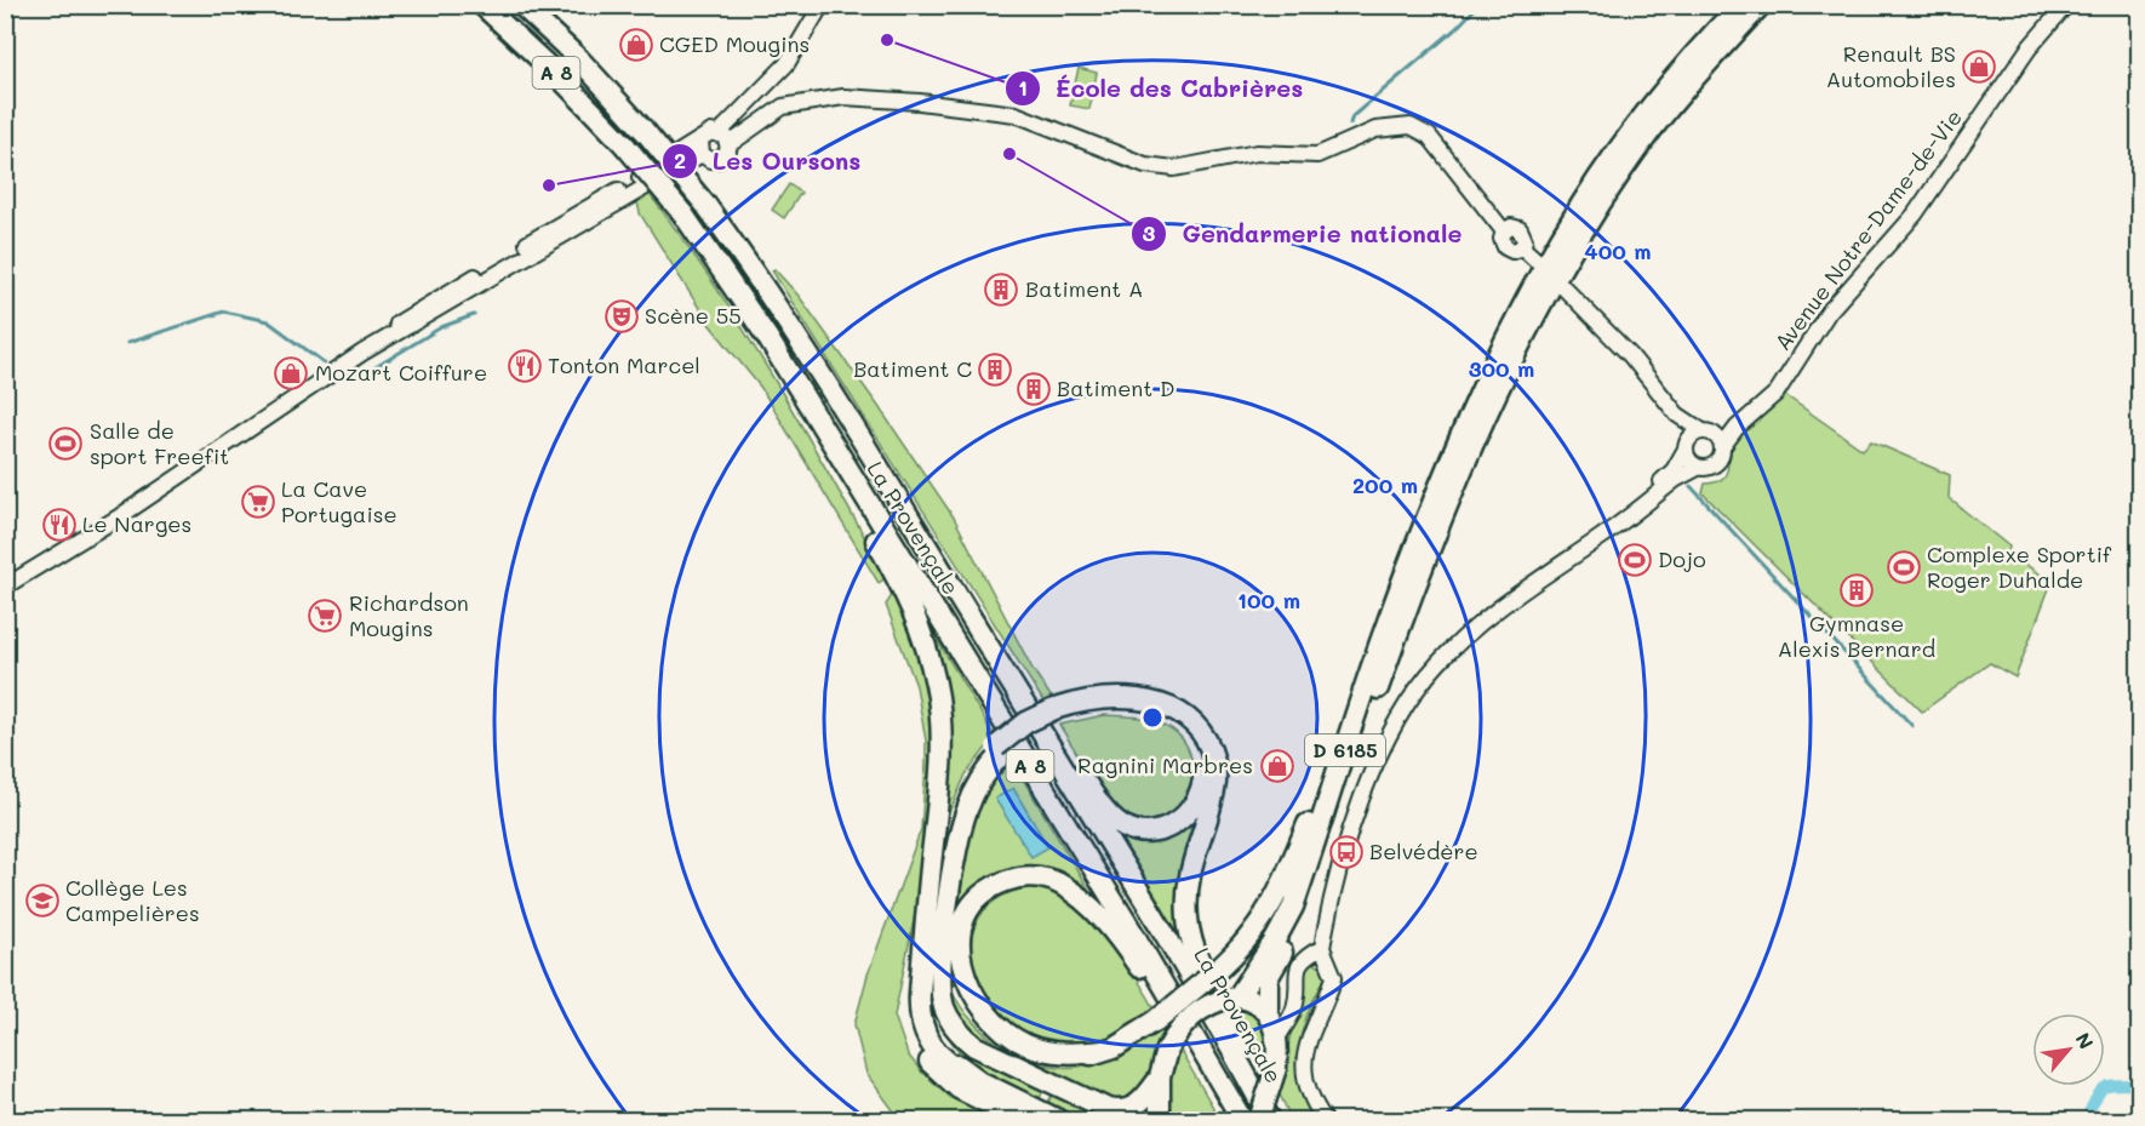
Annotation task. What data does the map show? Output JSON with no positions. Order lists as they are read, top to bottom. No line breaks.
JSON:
{"streets":{"highway":["A 8","La Provençale","D 6185"],"main road":["Avenue Notre-Dame-de-Vie"]},"places":{"other":["École des Cabrières","Gendarmerie nationale","Les Oursons"],"shop":["CGED Mougins","Renault BS Automobiles","Mozart Coiffure","Ragnini Marbres"],"building":["Batiment A","Batiment C","Batiment D","Gymnase Alexis Bernard"],"theatre":["Scène 55"],"restaurant":["Tonton Marcel","Le Narges"],"sports":["Salle de sport Freefit","Dojo","Complexe Sportif Roger Duhalde"],"supermarket":["La Cave Portugaise","Richardson Mougins"],"bus stop":["Belvédère"],"school or university":["Collège Les Campelières"]},"north":"top right","rings":["400 m","300 m","200 m","100 m"]}
